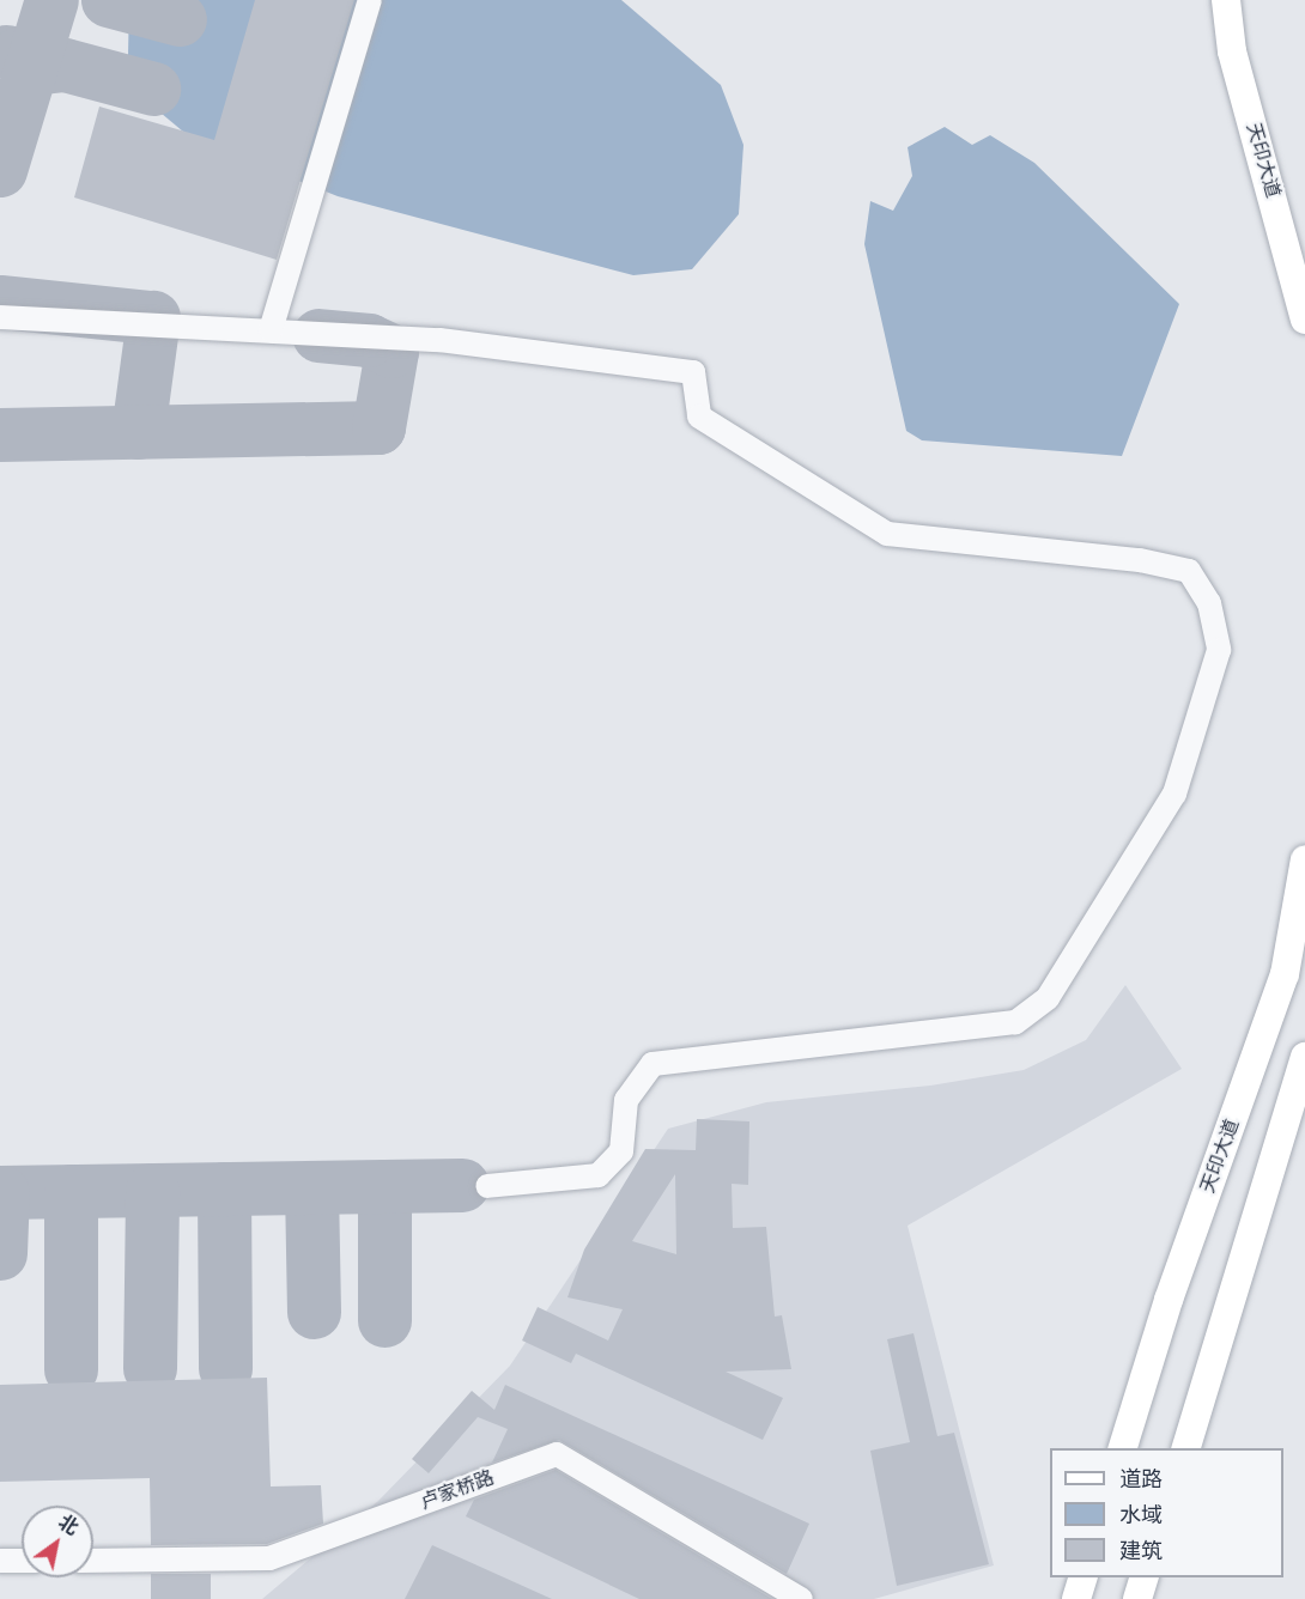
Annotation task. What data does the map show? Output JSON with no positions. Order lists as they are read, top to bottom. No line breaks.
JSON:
{"streets":{"main road":["天印大道"],"street":["卢家桥路"]},"legend":["道路","水域","建筑"],"north":"top right"}
